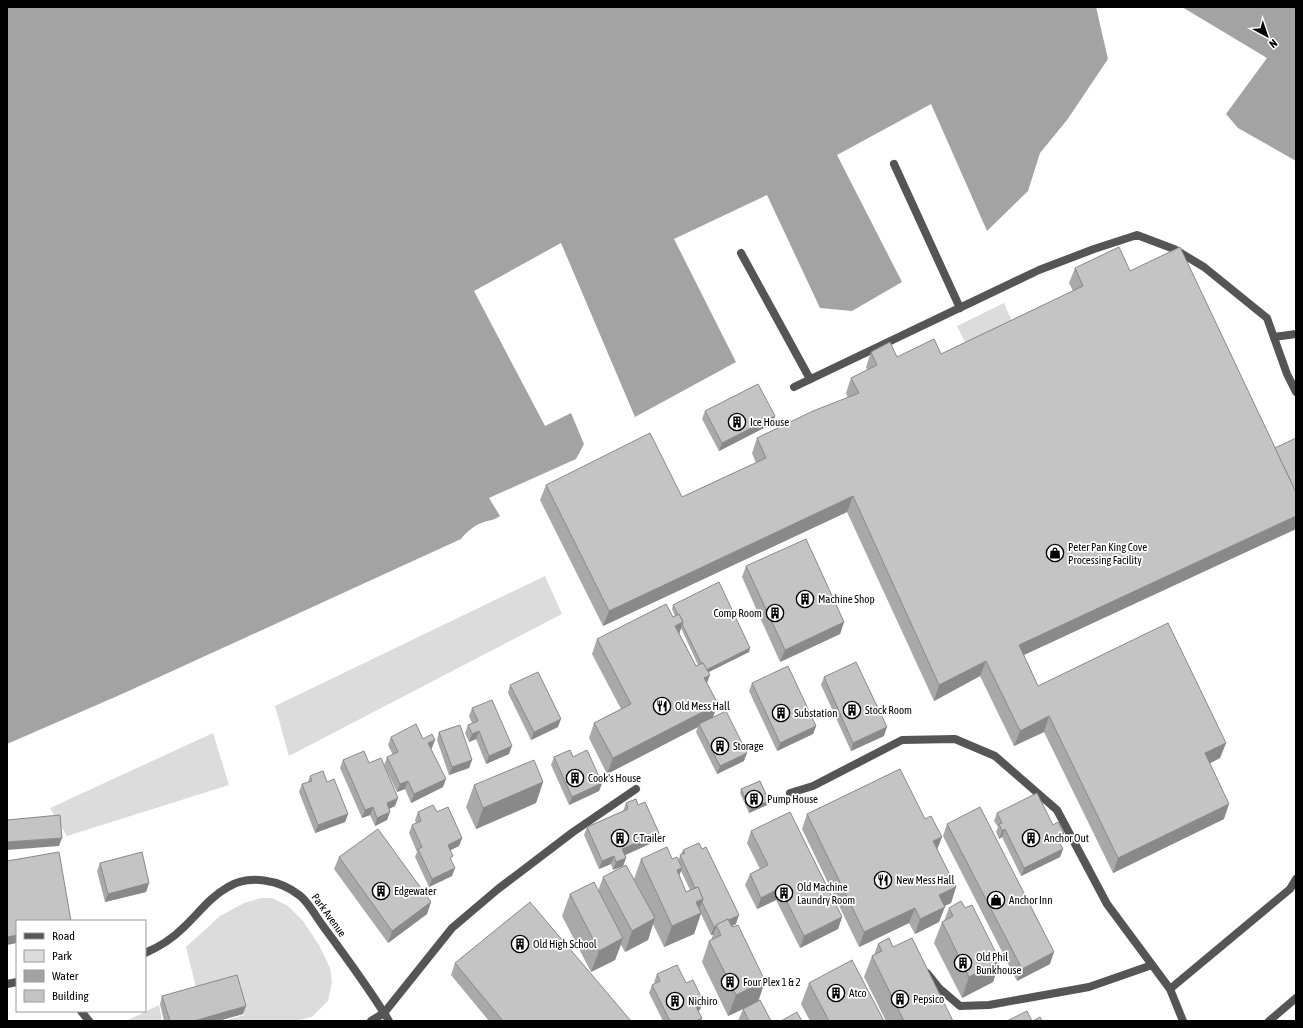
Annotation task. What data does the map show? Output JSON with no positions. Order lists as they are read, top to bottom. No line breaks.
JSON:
{"streets":{"street":["Park Avenue"]},"places":{"building":["Ice House","Machine Shop","Comp Room","Stock Room","Substation","Storage","Cook's House","Pump House","C Trailer","Anchor Out","Edgewater","Old Machine Laundry Room","Old High School","Old Phil Bunkhouse","Four Plex 1 & 2","Atco","Pepsico","Nichiro"],"shop":["Peter Pan King Cove Processing Facility","Anchor Inn"],"restaurant":["Old Mess Hall","New Mess Hall"]},"legend":["Road","Park","Water","Building"],"north":"bottom right"}
